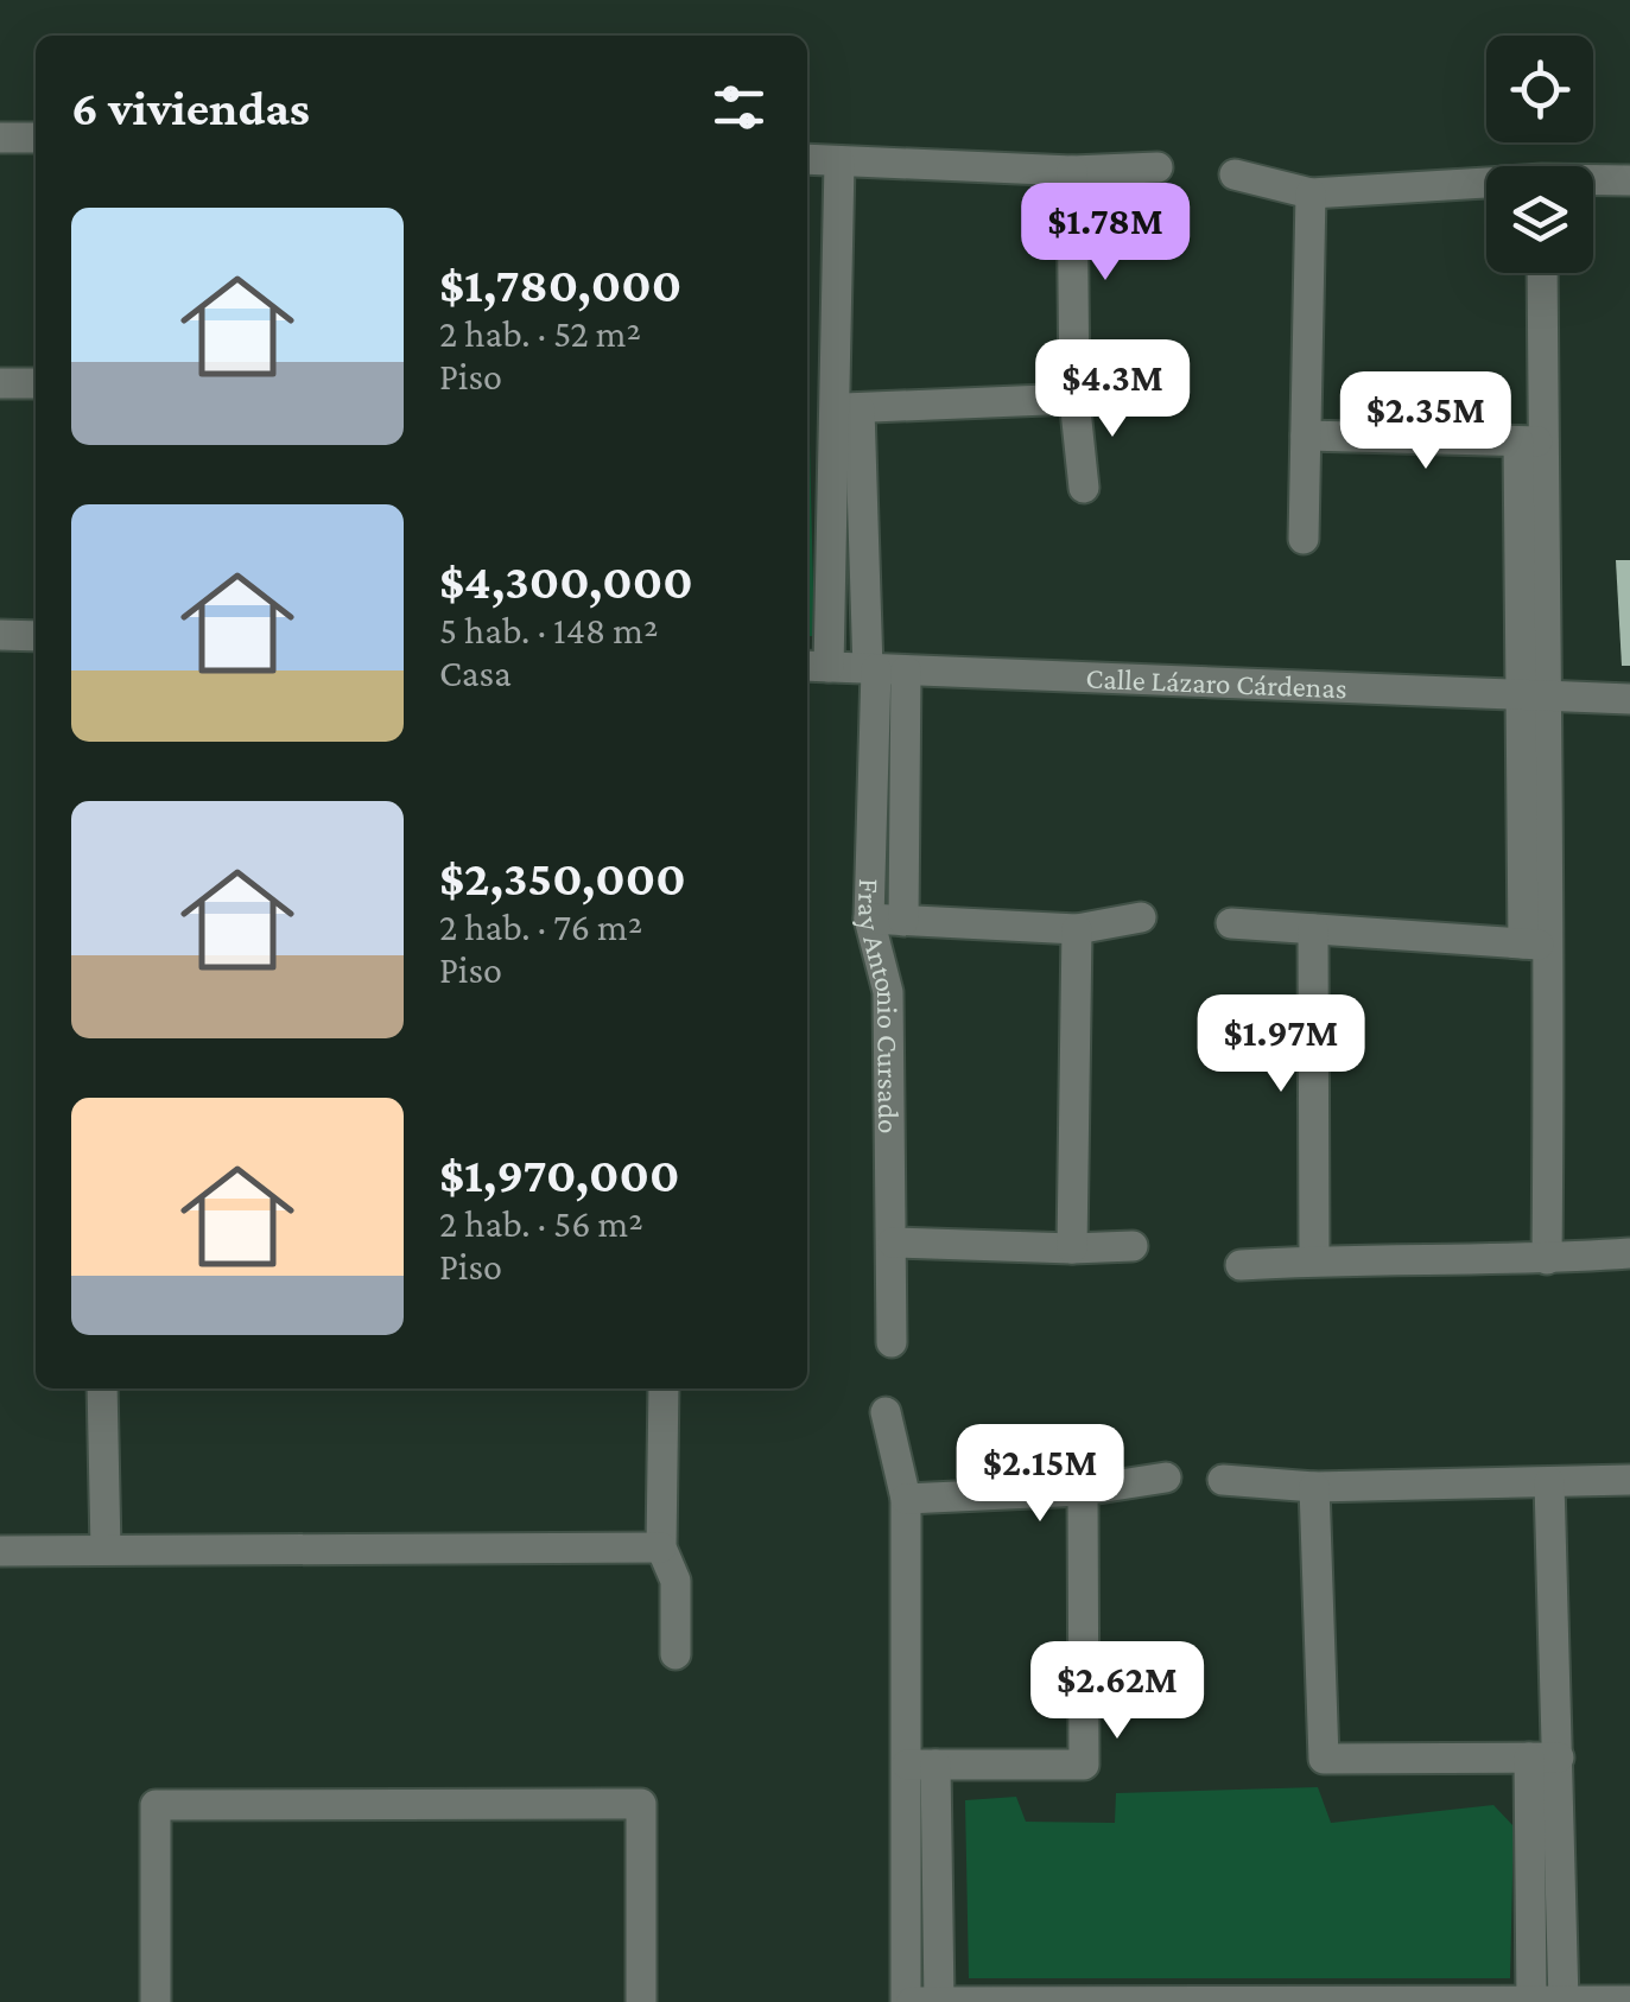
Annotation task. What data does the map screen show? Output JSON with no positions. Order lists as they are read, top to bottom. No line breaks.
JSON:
{"streets":{"street":["Calle Lázaro Cárdenas","Fray Antonio Cursado"]},"crossings":[["Calle Lázaro Cárdenas","Fray Antonio Cursado"]],"page":{"heading":"6 viviendas","list":[{"name":"$1,780,000","note":"2 hab. · 52 m² · Piso"},{"name":"$4,300,000","note":"5 hab. · 148 m² · Casa"},{"name":"$2,350,000","note":"2 hab. · 76 m² · Piso"},{"name":"$1,970,000","note":"2 hab. · 56 m² · Piso"}],"price":["$1.78M","$4.3M","$2.35M","$1.97M","$2.15M","$2.62M"]}}
